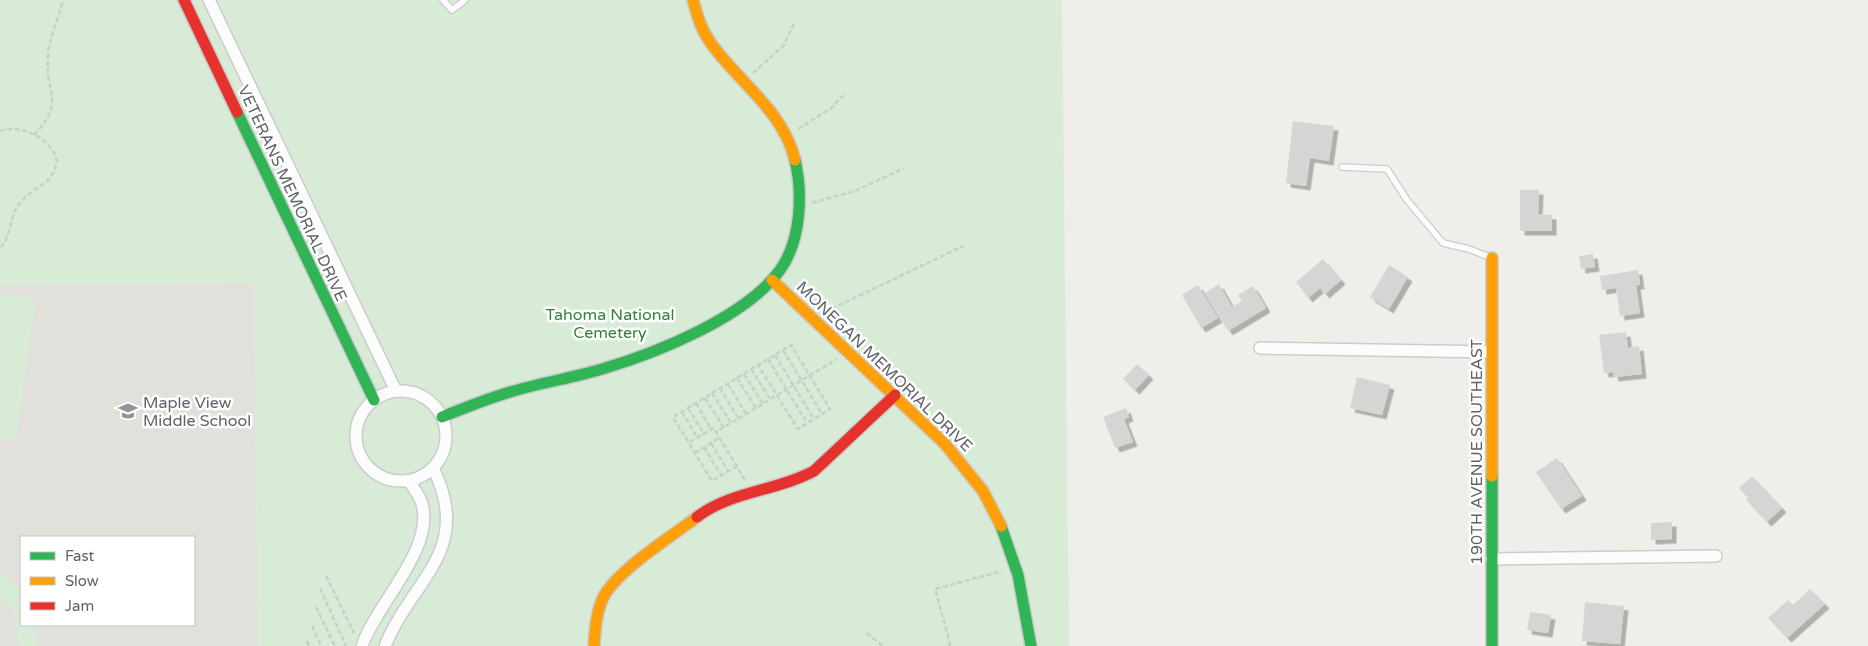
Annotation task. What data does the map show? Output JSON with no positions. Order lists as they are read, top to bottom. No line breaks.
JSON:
{"streets":{"street":["VETERANS MEMORIAL DRIVE","MONEGAN MEMORIAL DRIVE","190TH AVENUE SOUTHEAST"]},"parks":["Tahoma National Cemetery"],"places":{"school or university":["Maple View Middle School"]},"legend":["Fast","Slow","Jam"]}
